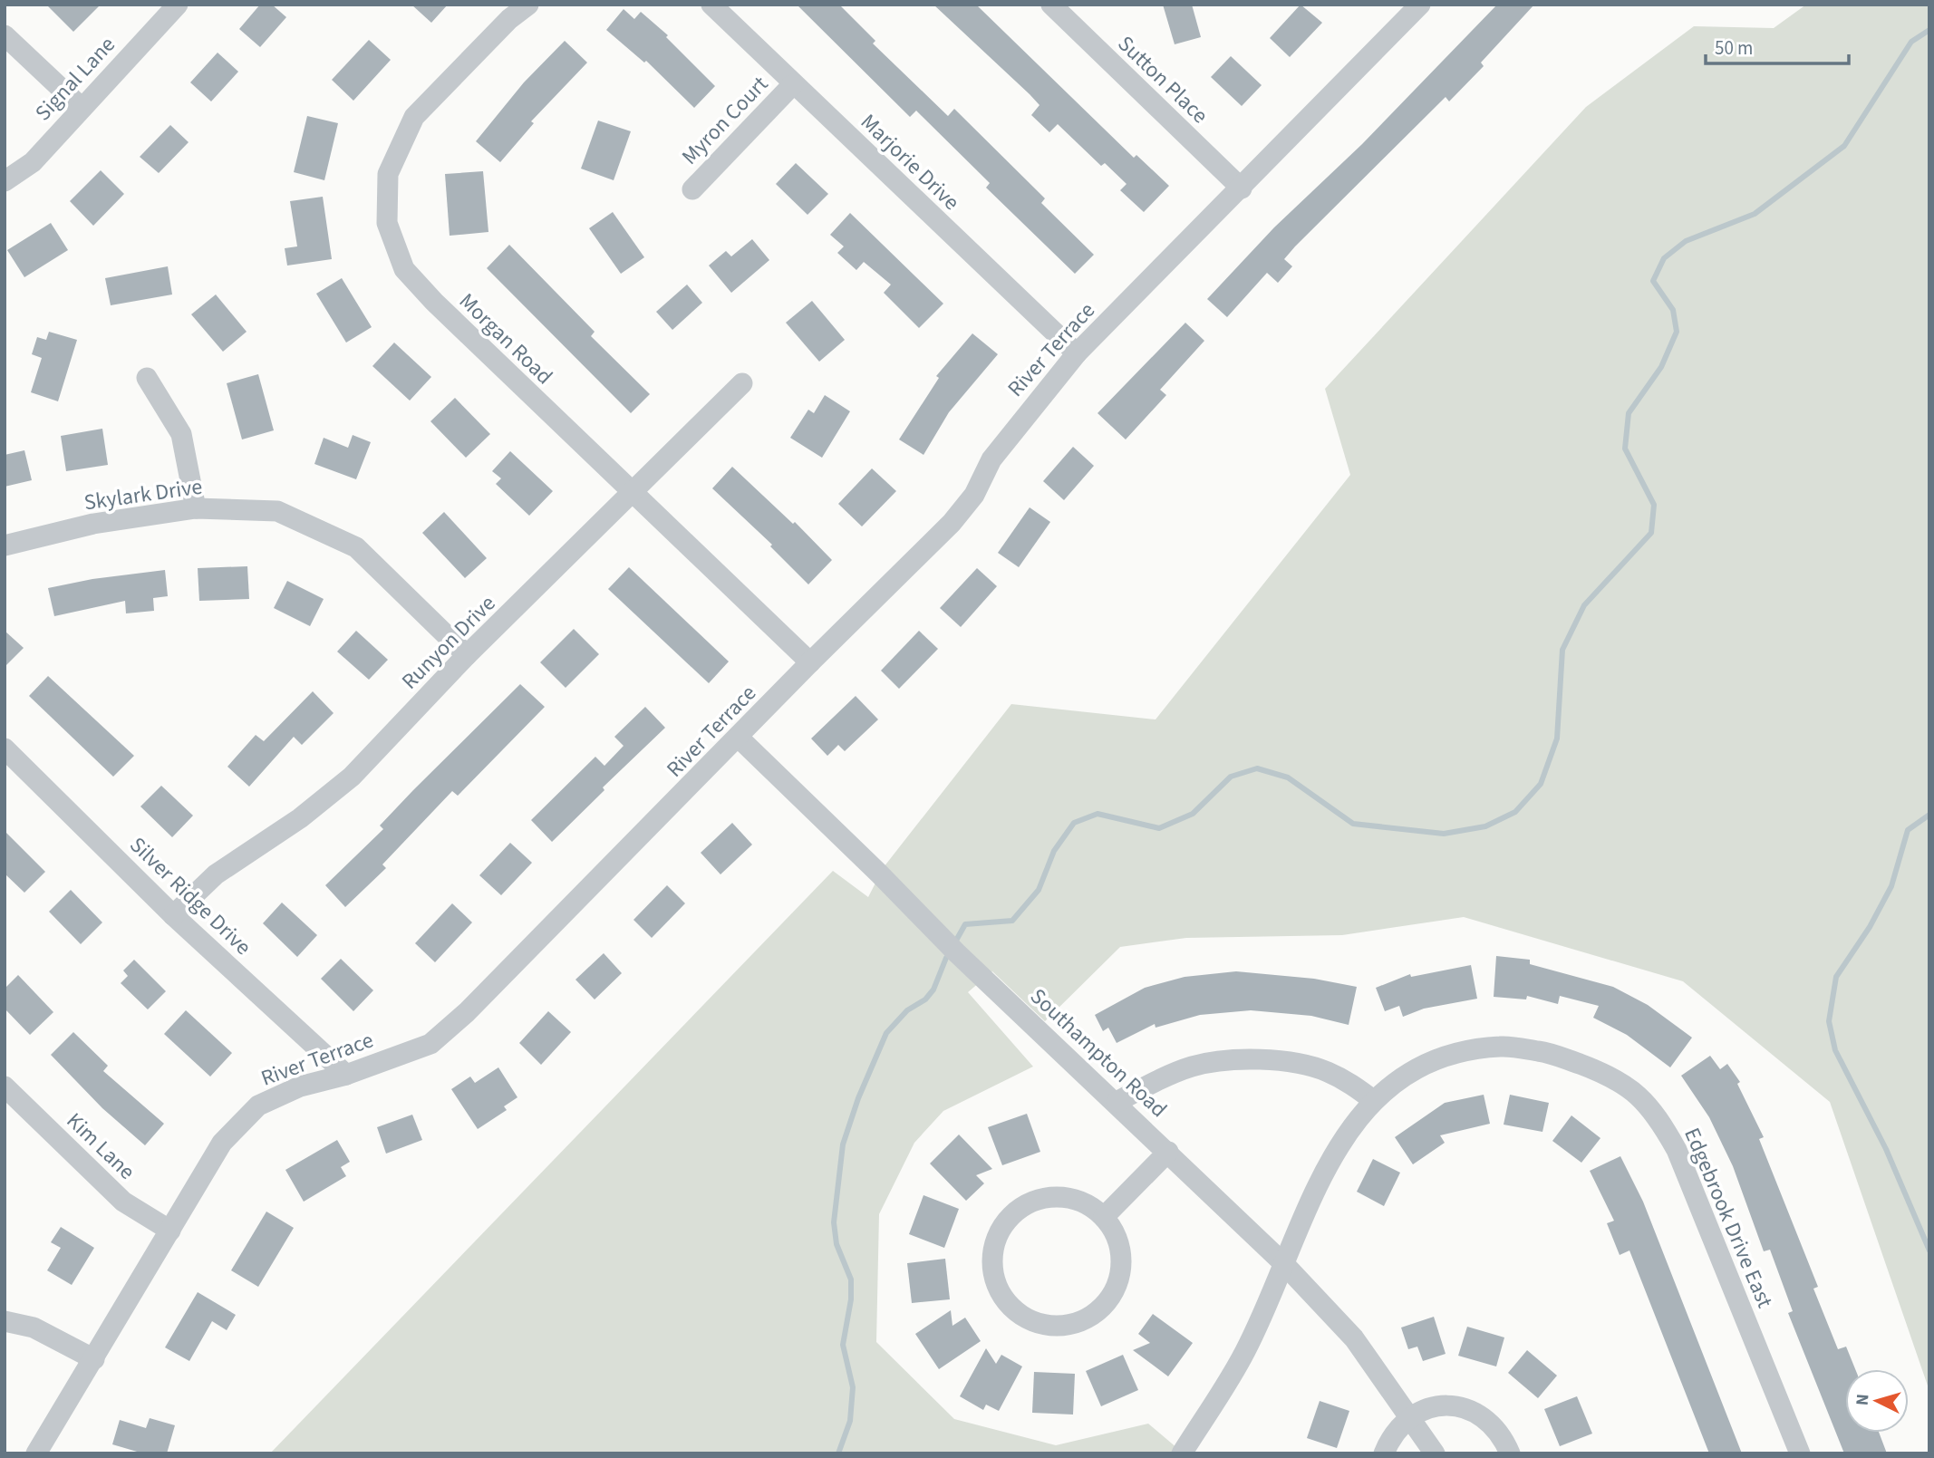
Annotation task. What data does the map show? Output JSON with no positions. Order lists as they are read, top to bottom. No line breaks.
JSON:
{"streets":{"street":["Signal Lane","Sutton Place","Myron Court","Marjorie Drive","Morgan Road","River Terrace","Skylark Drive","Runyon Drive","Silver Ridge Drive","Southampton Road","Kim Lane","Edgebrook Drive East"]},"crossings":[["Sutton Place","River Terrace"],["Myron Court","Marjorie Drive"],["Marjorie Drive","River Terrace"],["Morgan Road","River Terrace"],["Morgan Road","Runyon Drive"],["River Terrace","Silver Ridge Drive"],["River Terrace","Southampton Road"],["River Terrace","Kim Lane"],["Skylark Drive","Runyon Drive"],["Runyon Drive","Silver Ridge Drive"],["Southampton Road","Edgebrook Drive East"]],"scale_bar":"50 m","north":"left"}
